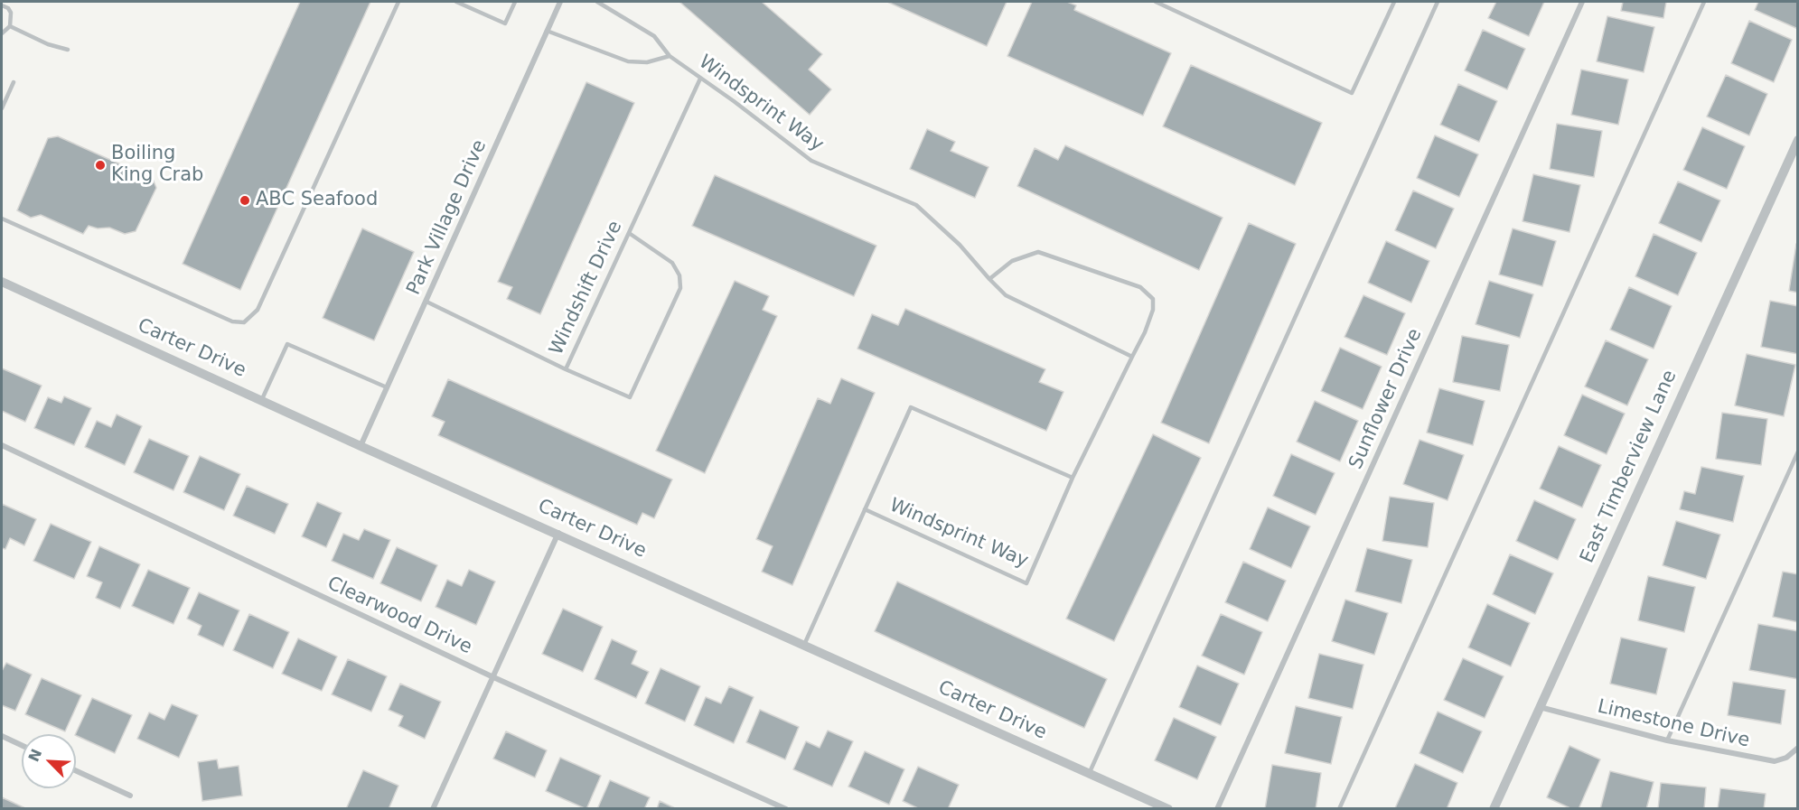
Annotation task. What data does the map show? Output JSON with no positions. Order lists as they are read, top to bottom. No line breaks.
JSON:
{"streets":{"street":["Park Village Drive","Carter Drive","Sunflower Drive","East Timberview Lane","Clearwood Drive","Limestone Drive"],"lane":["Windsprint Way","Windshift Drive"]},"crossings":[["Windsprint Way","Windshift Drive"],["Windsprint Way","Carter Drive"],["Park Village Drive","Windshift Drive"],["Park Village Drive","Carter Drive"],["East Timberview Lane","Limestone Drive"]],"places":["Boiling King Crab","ABC Seafood"],"north":"top left"}
